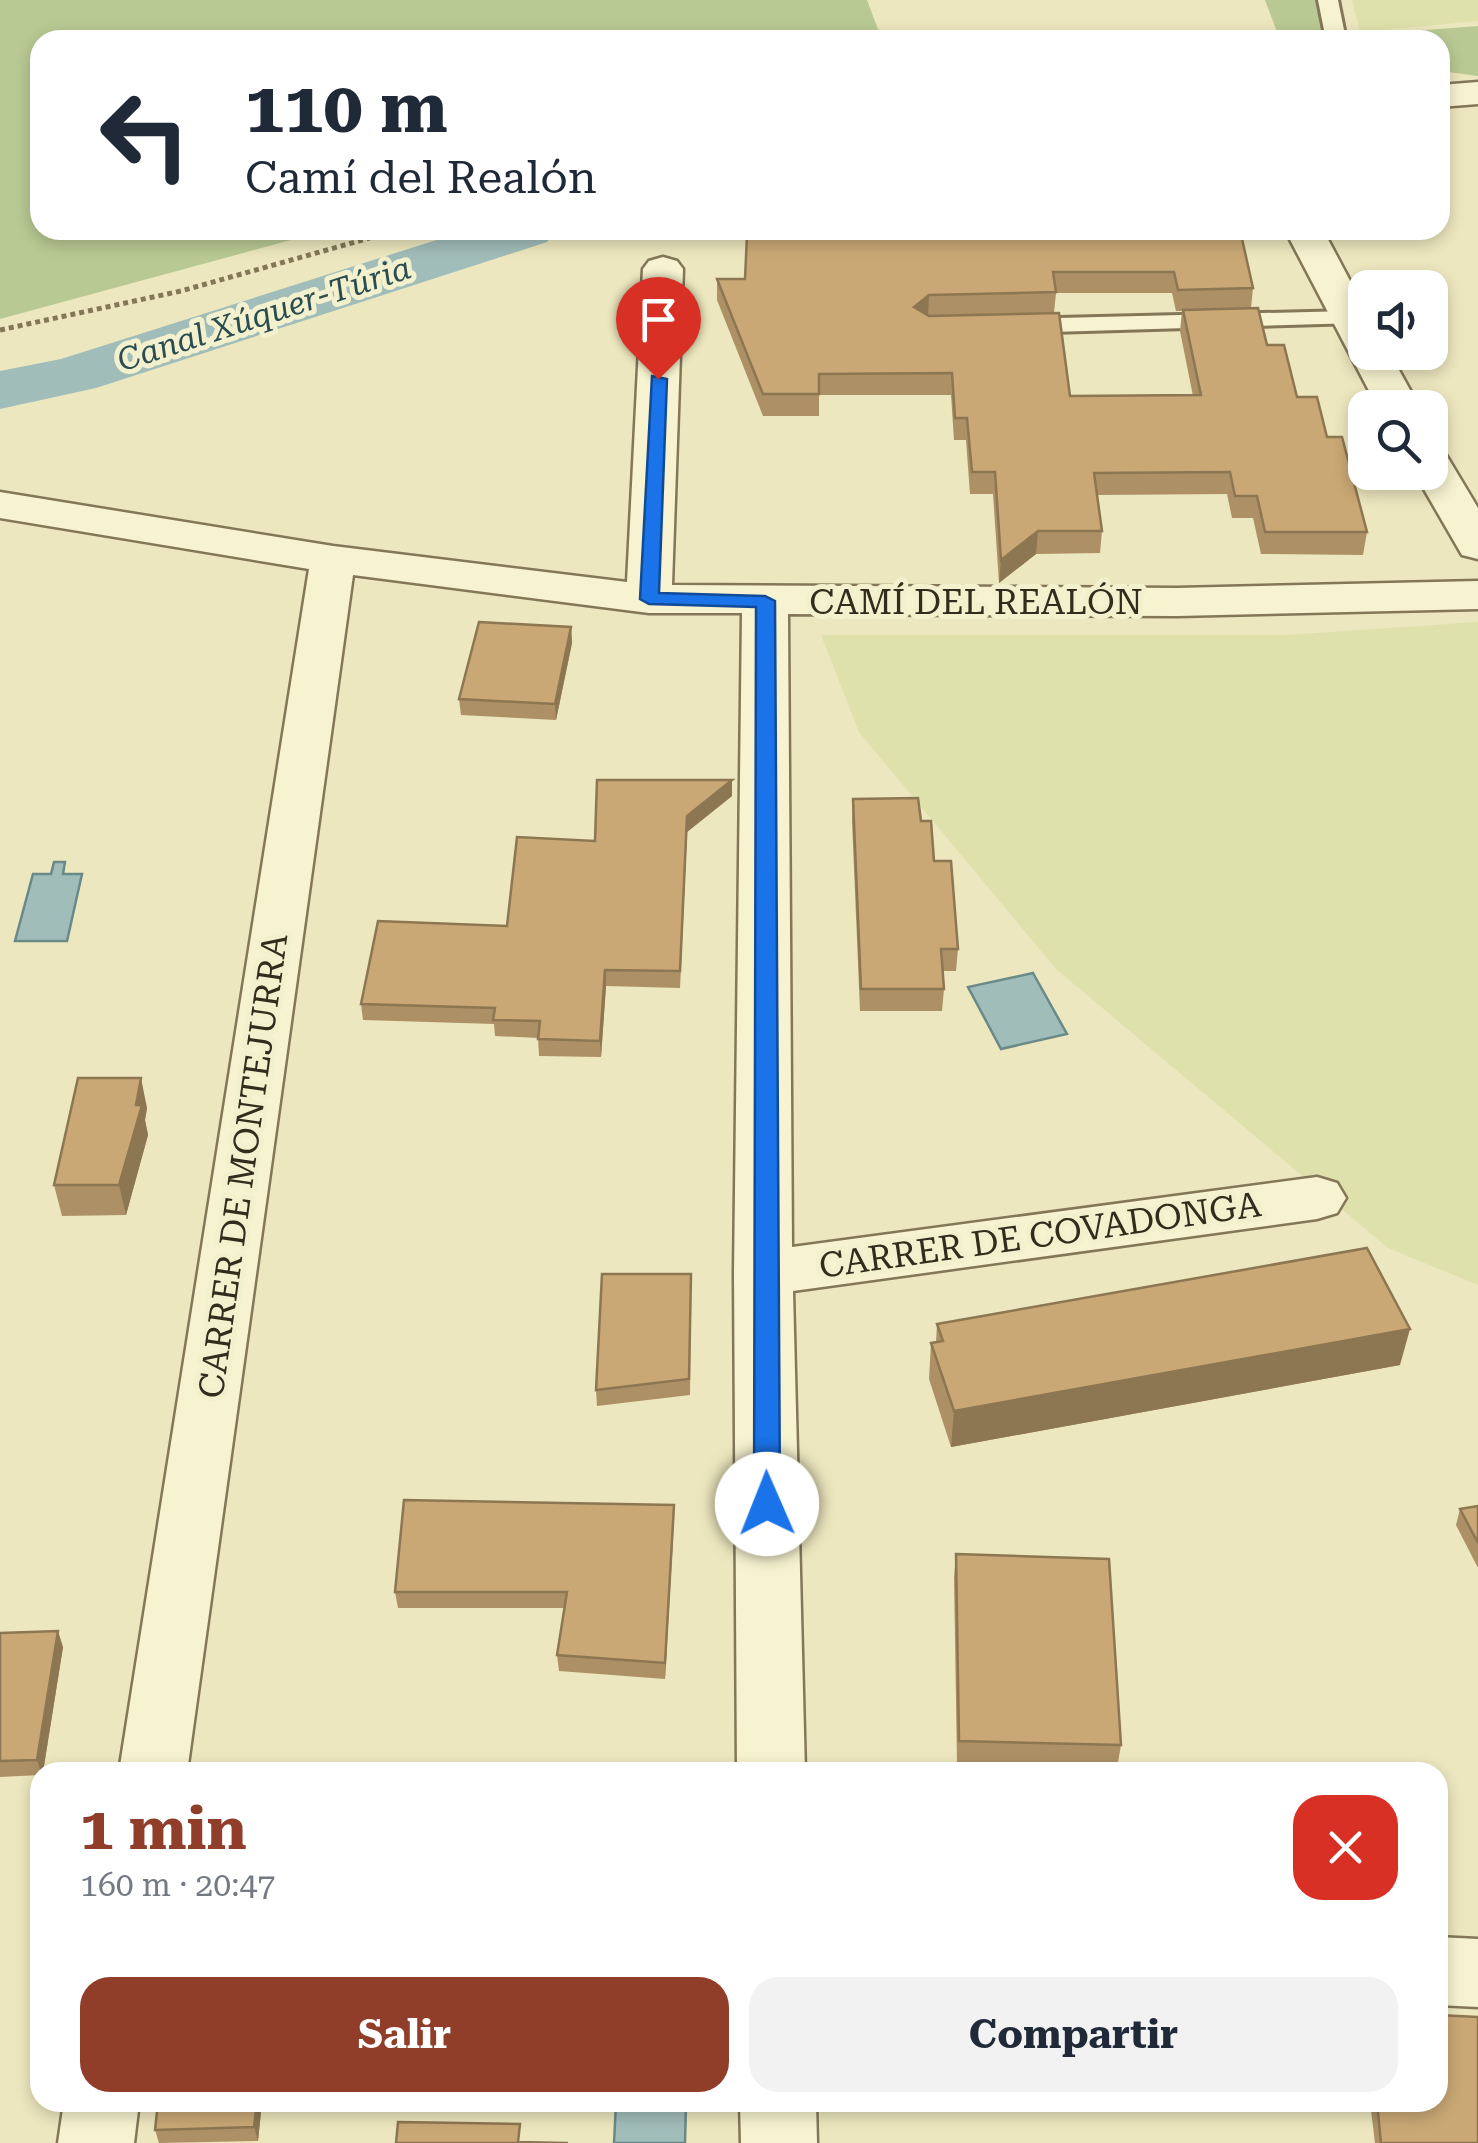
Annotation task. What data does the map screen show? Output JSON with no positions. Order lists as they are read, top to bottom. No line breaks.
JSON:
{"streets":{"street":["CAMÍ DEL REALÓN","CARRER DE MONTEJURRA","CARRER DE COVADONGA"]},"crossings":[["CAMÍ DEL REALÓN","CARRER DE MONTEJURRA"]],"water":["Canal Xúquer-Túria"],"page":{"turn":["110 m","Camí del Realón"],"heading":["1 min","160 m · 20:47"],"buttons":["Salir","Compartir"]}}
